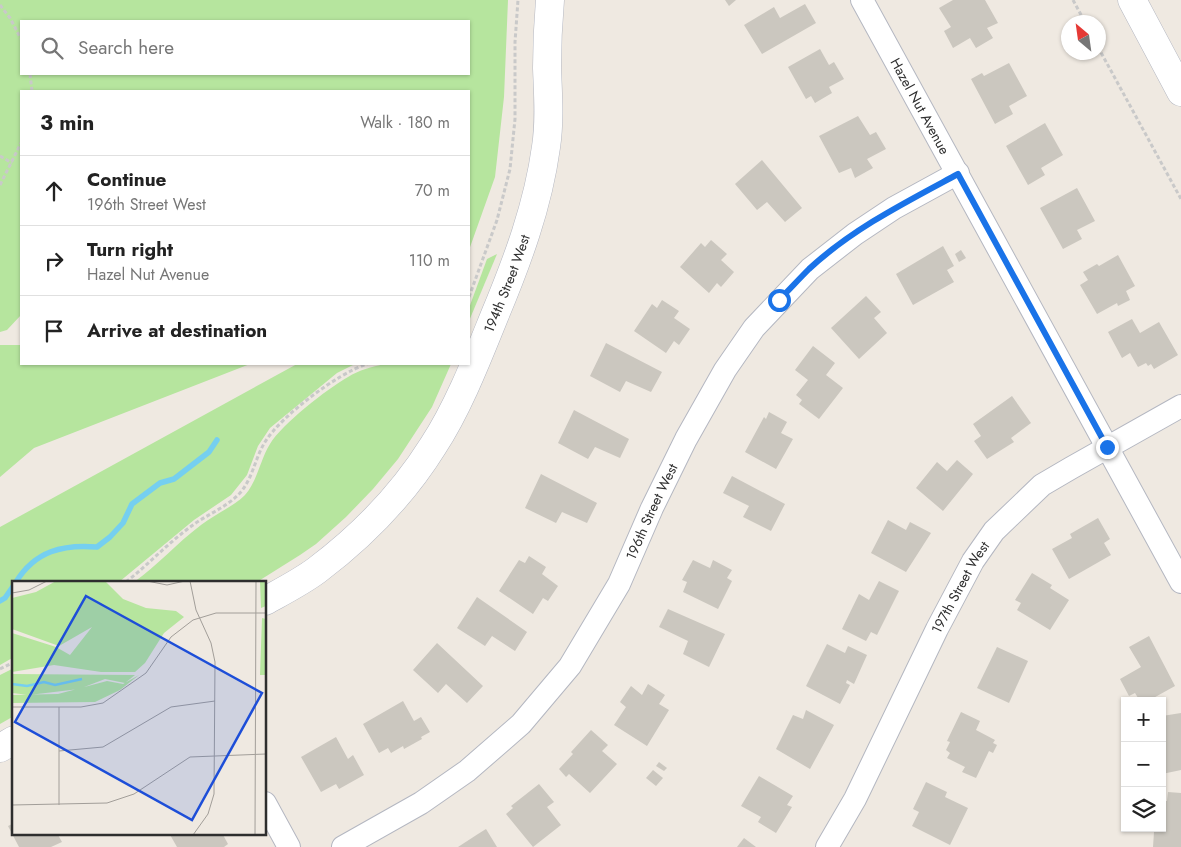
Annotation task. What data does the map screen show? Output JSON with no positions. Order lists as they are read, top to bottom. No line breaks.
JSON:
{"streets":{"street":["Hazel Nut Avenue","194th Street West","196th Street West","197th Street West"]},"crossings":[["Hazel Nut Avenue","196th Street West"],["Hazel Nut Avenue","197th Street West"]],"north":"top left","page":{"search":"Search here","heading":["3 min","Walk · 180 m"],"list":[["Continue","196th Street West","70 m"],["Turn right","Hazel Nut Avenue","110 m"],"Arrive at destination"],"map_buttons":["+","−"]}}
